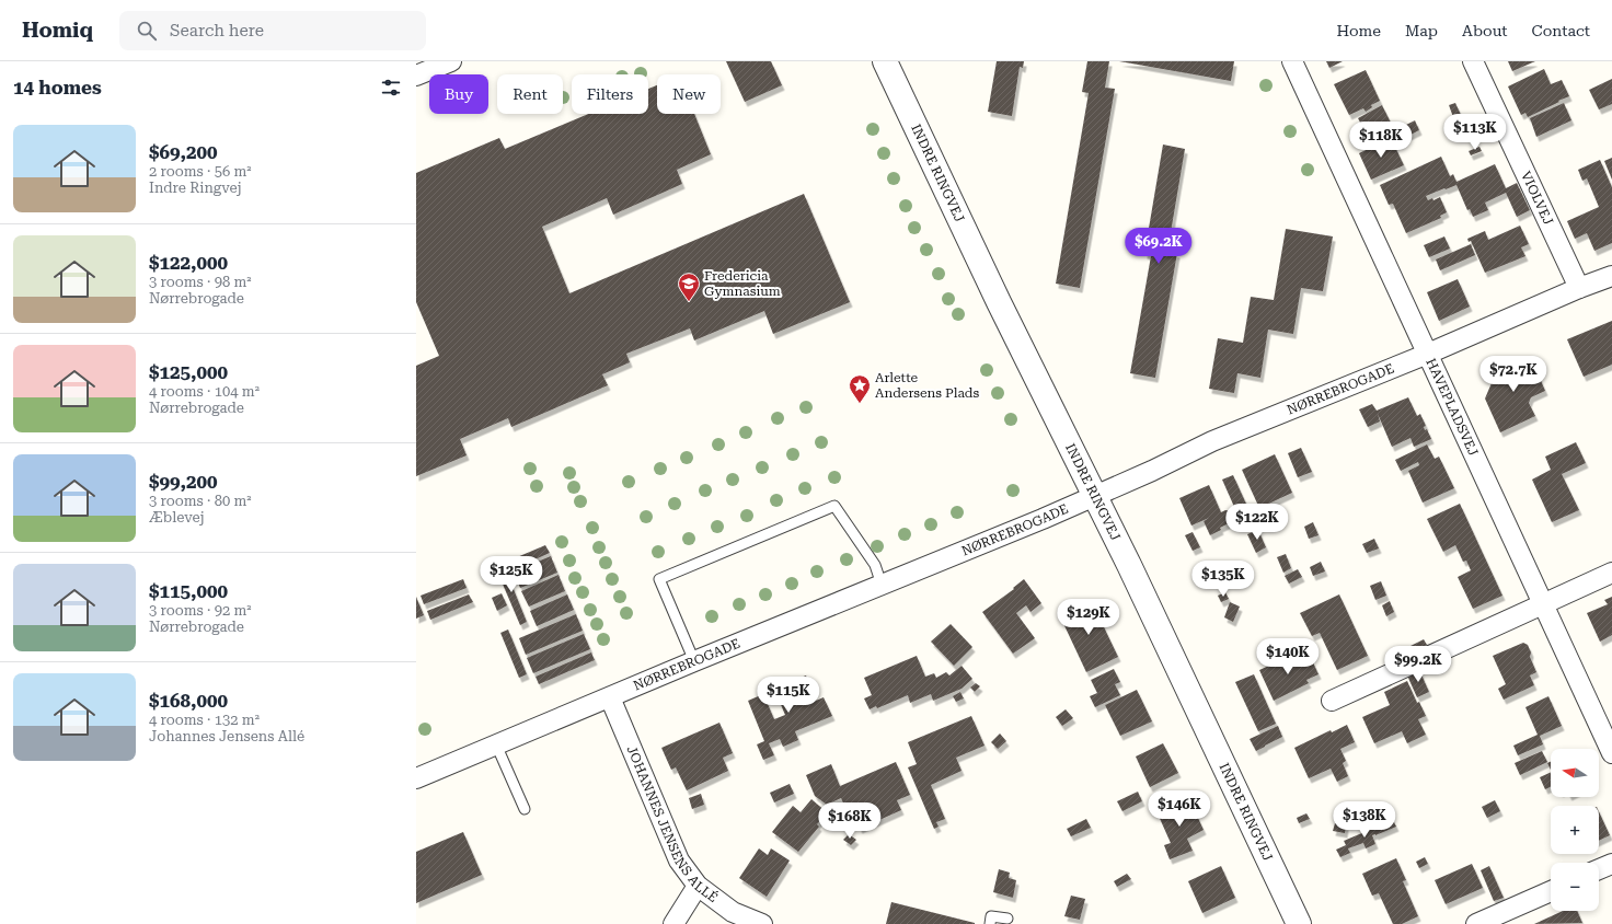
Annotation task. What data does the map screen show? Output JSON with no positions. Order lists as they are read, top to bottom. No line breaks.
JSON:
{"streets":{"street":["INDRE RINGVEJ","VIOLVEJ","NØRREBROGADE","HAVEPLADSVEJ","JOHANNES JENSENS ALLÉ"]},"crossings":[["INDRE RINGVEJ","NØRREBROGADE"],["VIOLVEJ","NØRREBROGADE"],["NØRREBROGADE","HAVEPLADSVEJ"],["NØRREBROGADE","JOHANNES JENSENS ALLÉ"]],"places":{"school or university":["Fredericia Gymnasium"],"place":["Arlette Andersens Plads"]},"north":"left","page":{"header":"Homiq","search":"Search here","nav":["Home","Map","About","Contact"],"heading":"14 homes","chip":["Buy","Rent","Filters","New"],"list":[{"name":"$69,200","note":"2 rooms · 56 m² · Indre Ringvej"},{"name":"$122,000","note":"3 rooms · 98 m² · Nørrebrogade"},{"name":"$125,000","note":"4 rooms · 104 m² · Nørrebrogade"},{"name":"$99,200","note":"3 rooms · 80 m² · Æblevej"},{"name":"$115,000","note":"3 rooms · 92 m² · Nørrebrogade"},{"name":"$168,000","note":"4 rooms · 132 m² · Johannes Jensens Allé"}],"price":["$113K","$118K","$69.2K","$72.7K","$122K","$125K","$135K","$129K","$140K","$99.2K","$115K","$146K","$138K","$168K"],"map_buttons":["+","−"]}}
